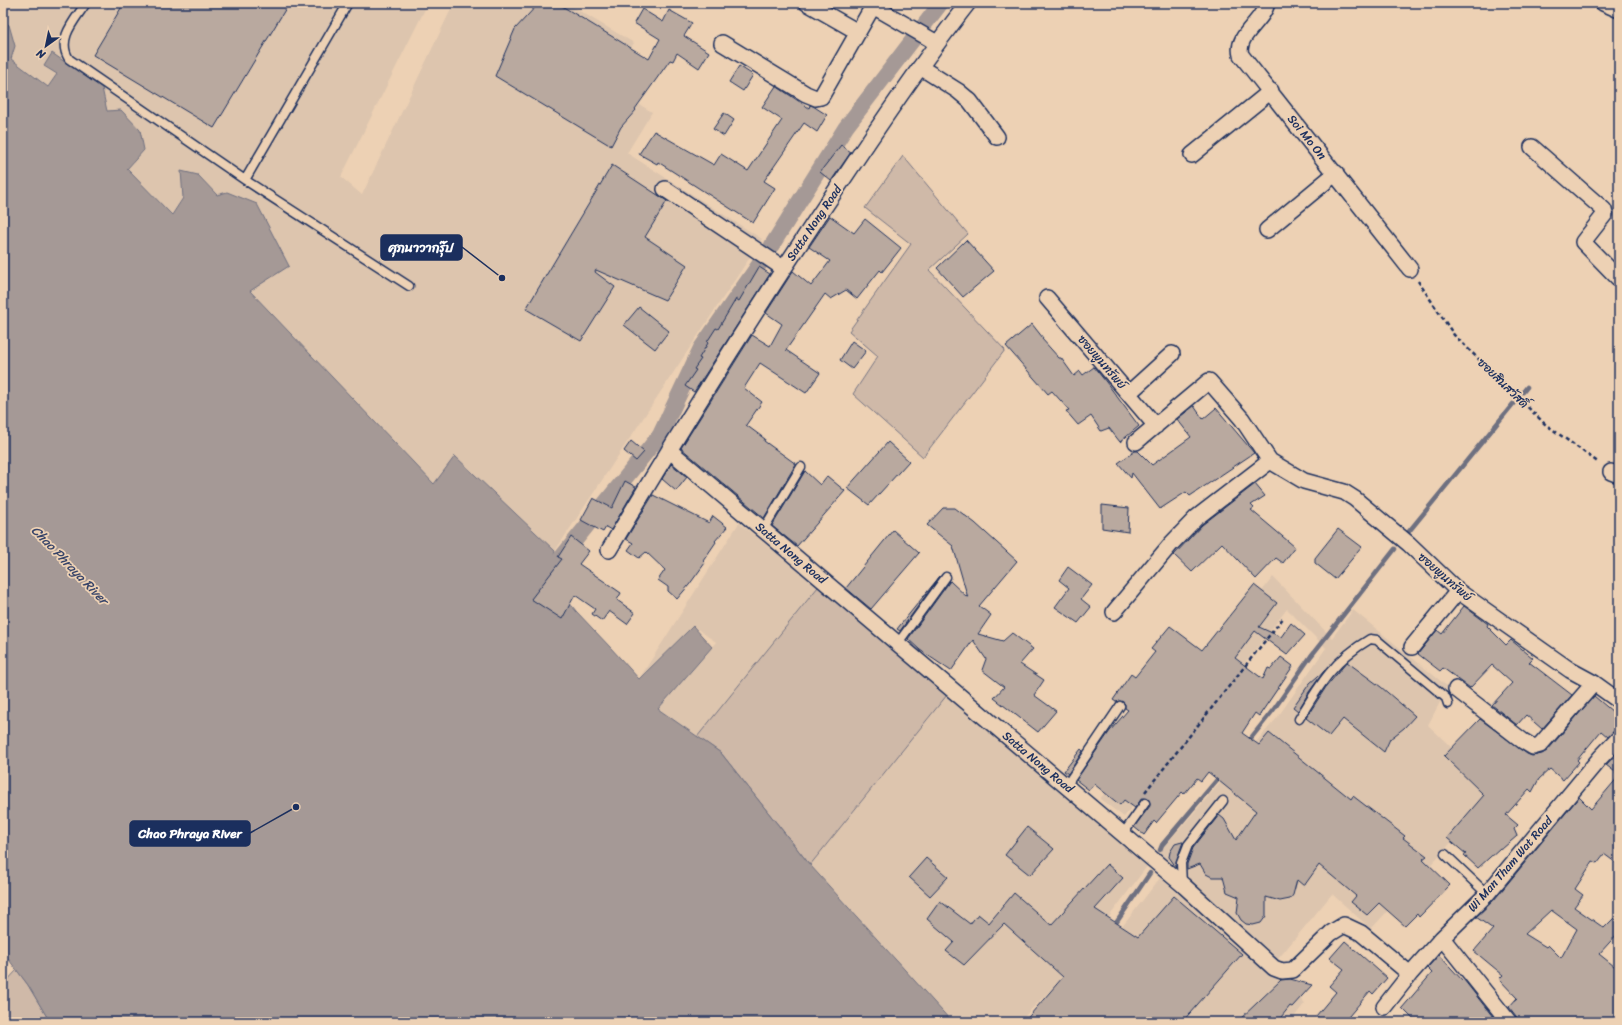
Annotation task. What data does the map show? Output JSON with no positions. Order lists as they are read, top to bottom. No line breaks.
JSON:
{"streets":{"street":["Soi Mo On","Satta Nong Road","ซอยพูนทรัพย์","Wi Man Tham Wat Road"],"path":["ซอยสินสวัสดิ์"]},"crossings":[["Soi Mo On","ซอยสินสวัสดิ์"],["Satta Nong Road","Wi Man Tham Wat Road"]],"water":["Chao Phraya River"],"places":["ศุภนาวากรุ๊ป","Chao Phraya River"],"north":"bottom left"}
